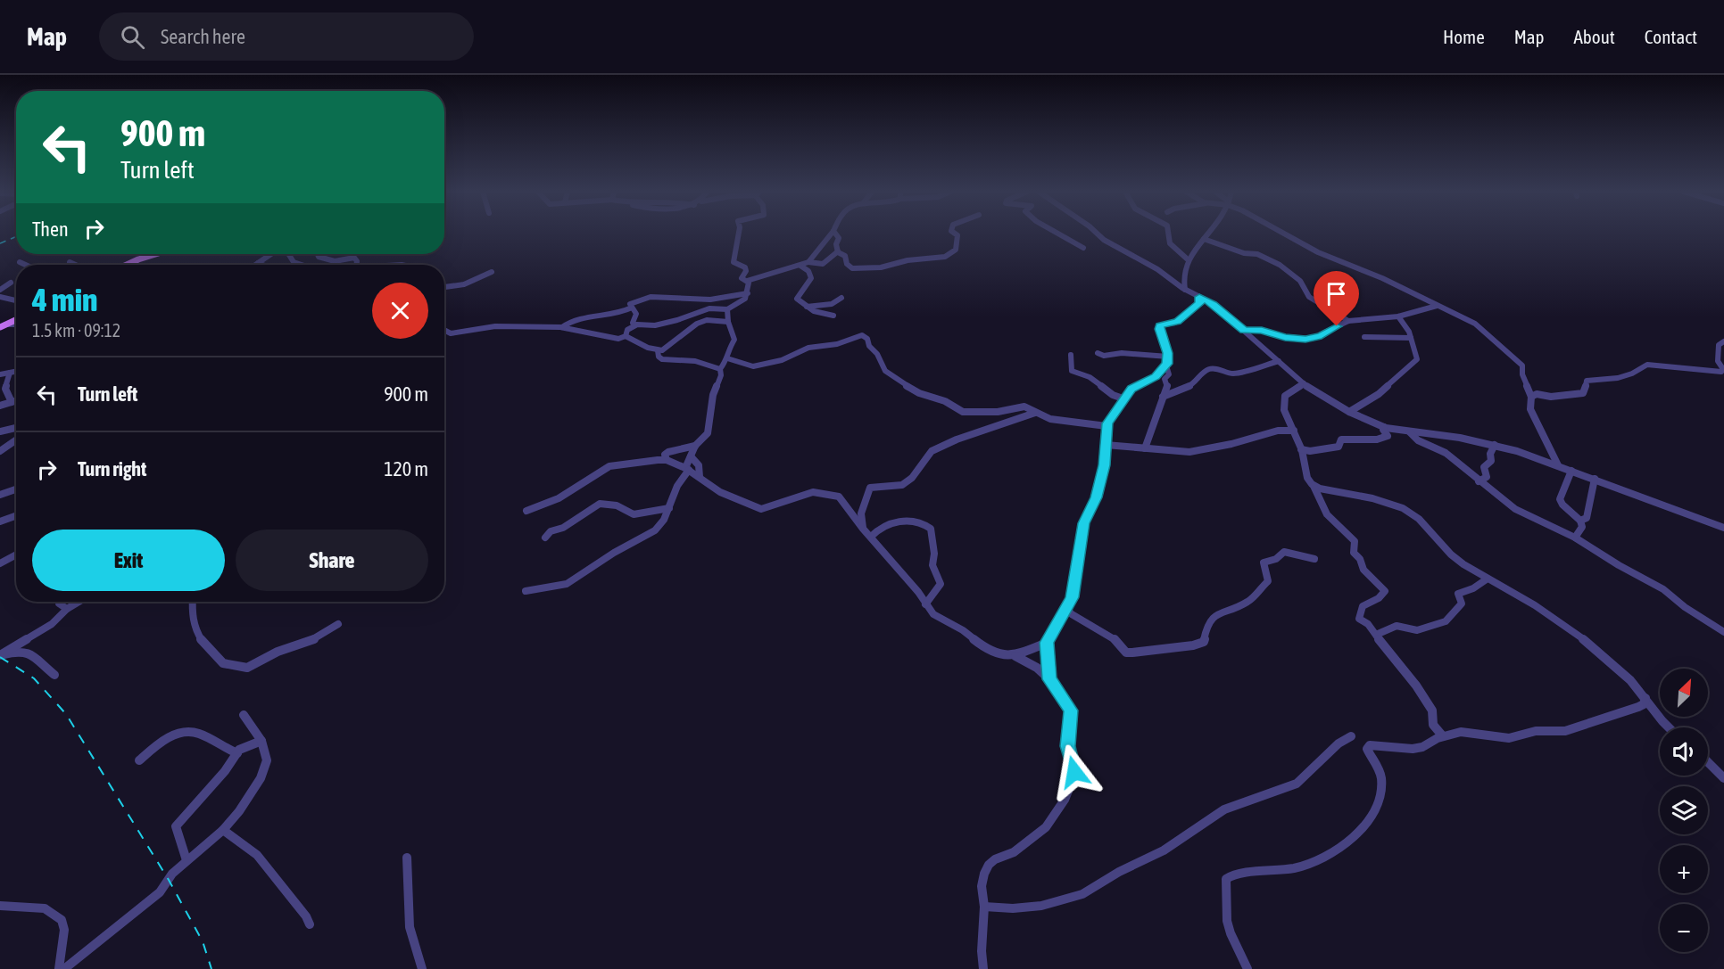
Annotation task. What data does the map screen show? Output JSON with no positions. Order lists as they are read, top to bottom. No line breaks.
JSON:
{"north":"top right","page":{"header":"Map","search":"Search here","nav":["Home","Map","About","Contact"],"turn":["900 m","Turn left"],"then":"Then","heading":["4 min","1.5 km · 09:12"],"list":[{"name":"Turn left","value":"900 m"},{"name":"Turn right","value":"120 m"}],"buttons":["Exit","Share"],"map_buttons":["+","−"]}}
